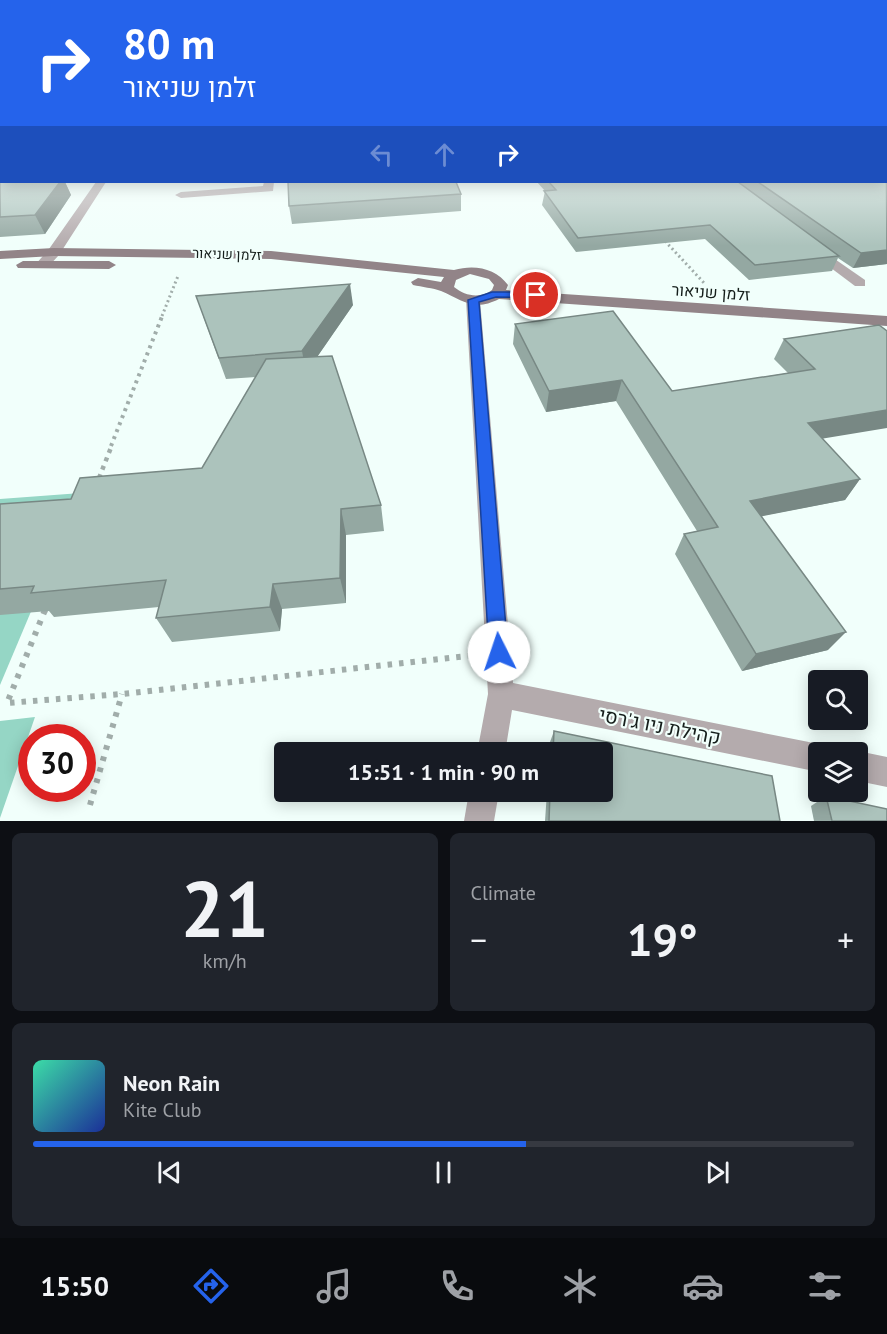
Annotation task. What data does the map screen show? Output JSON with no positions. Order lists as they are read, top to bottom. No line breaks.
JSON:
{"streets":{"street":["זלמן שניאור","קהילת ניו ג'רסי"]},"page":{"turn":["80 m","זלמן שניאור"],"limit":"30","trip":"15:51 · 1 min · 90 m","tile":[["21","km/h"],"Climate"],"heat":["−","19°","+"],"song":["Neon Rain","Kite Club"],"tabs":"15:50"}}
